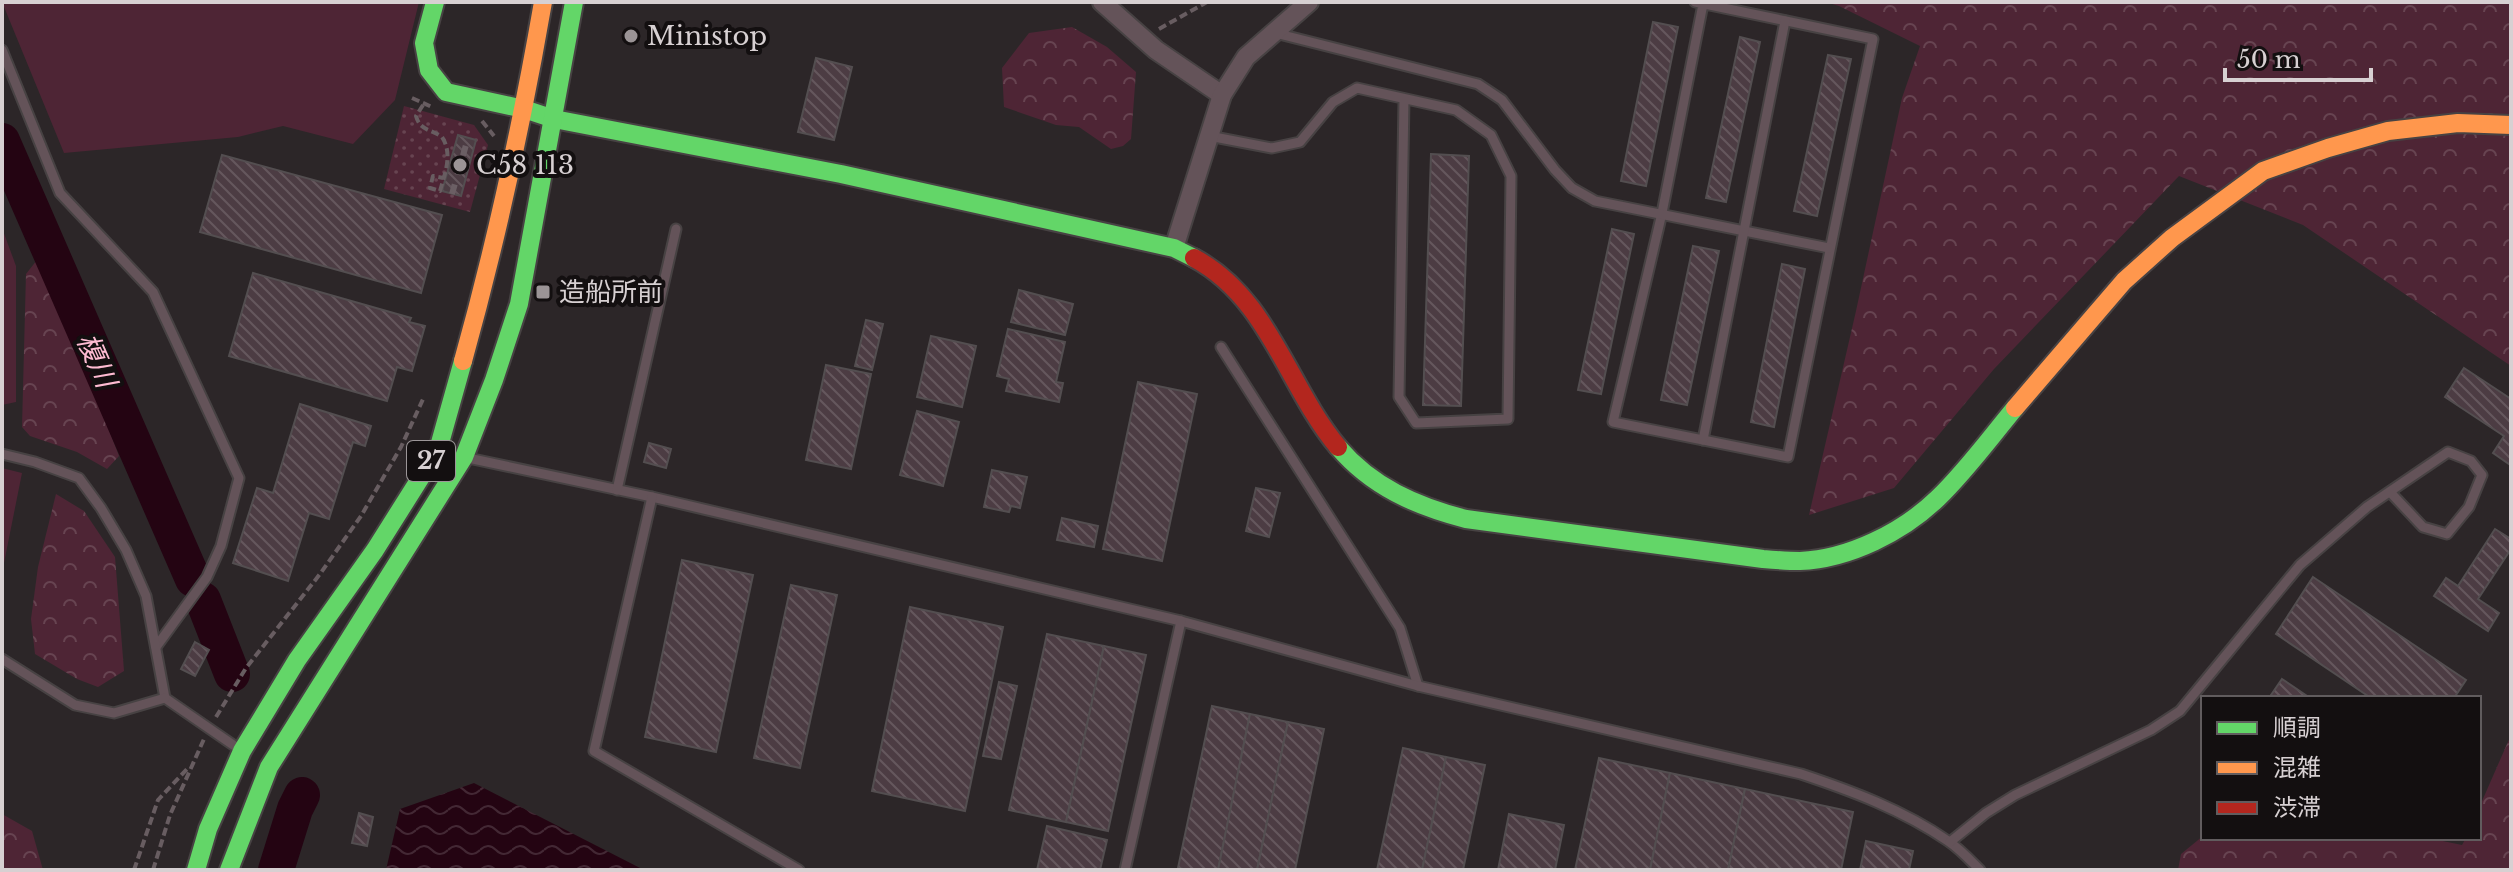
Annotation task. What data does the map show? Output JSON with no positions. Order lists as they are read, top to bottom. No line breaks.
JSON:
{"streets":{"main road":["27"]},"water":["榎川"],"places":{"other":["Ministop","C58 113"],"transit":["造船所前"]},"legend":["順調","混雑","渋滞"],"scale_bar":"50 m"}
